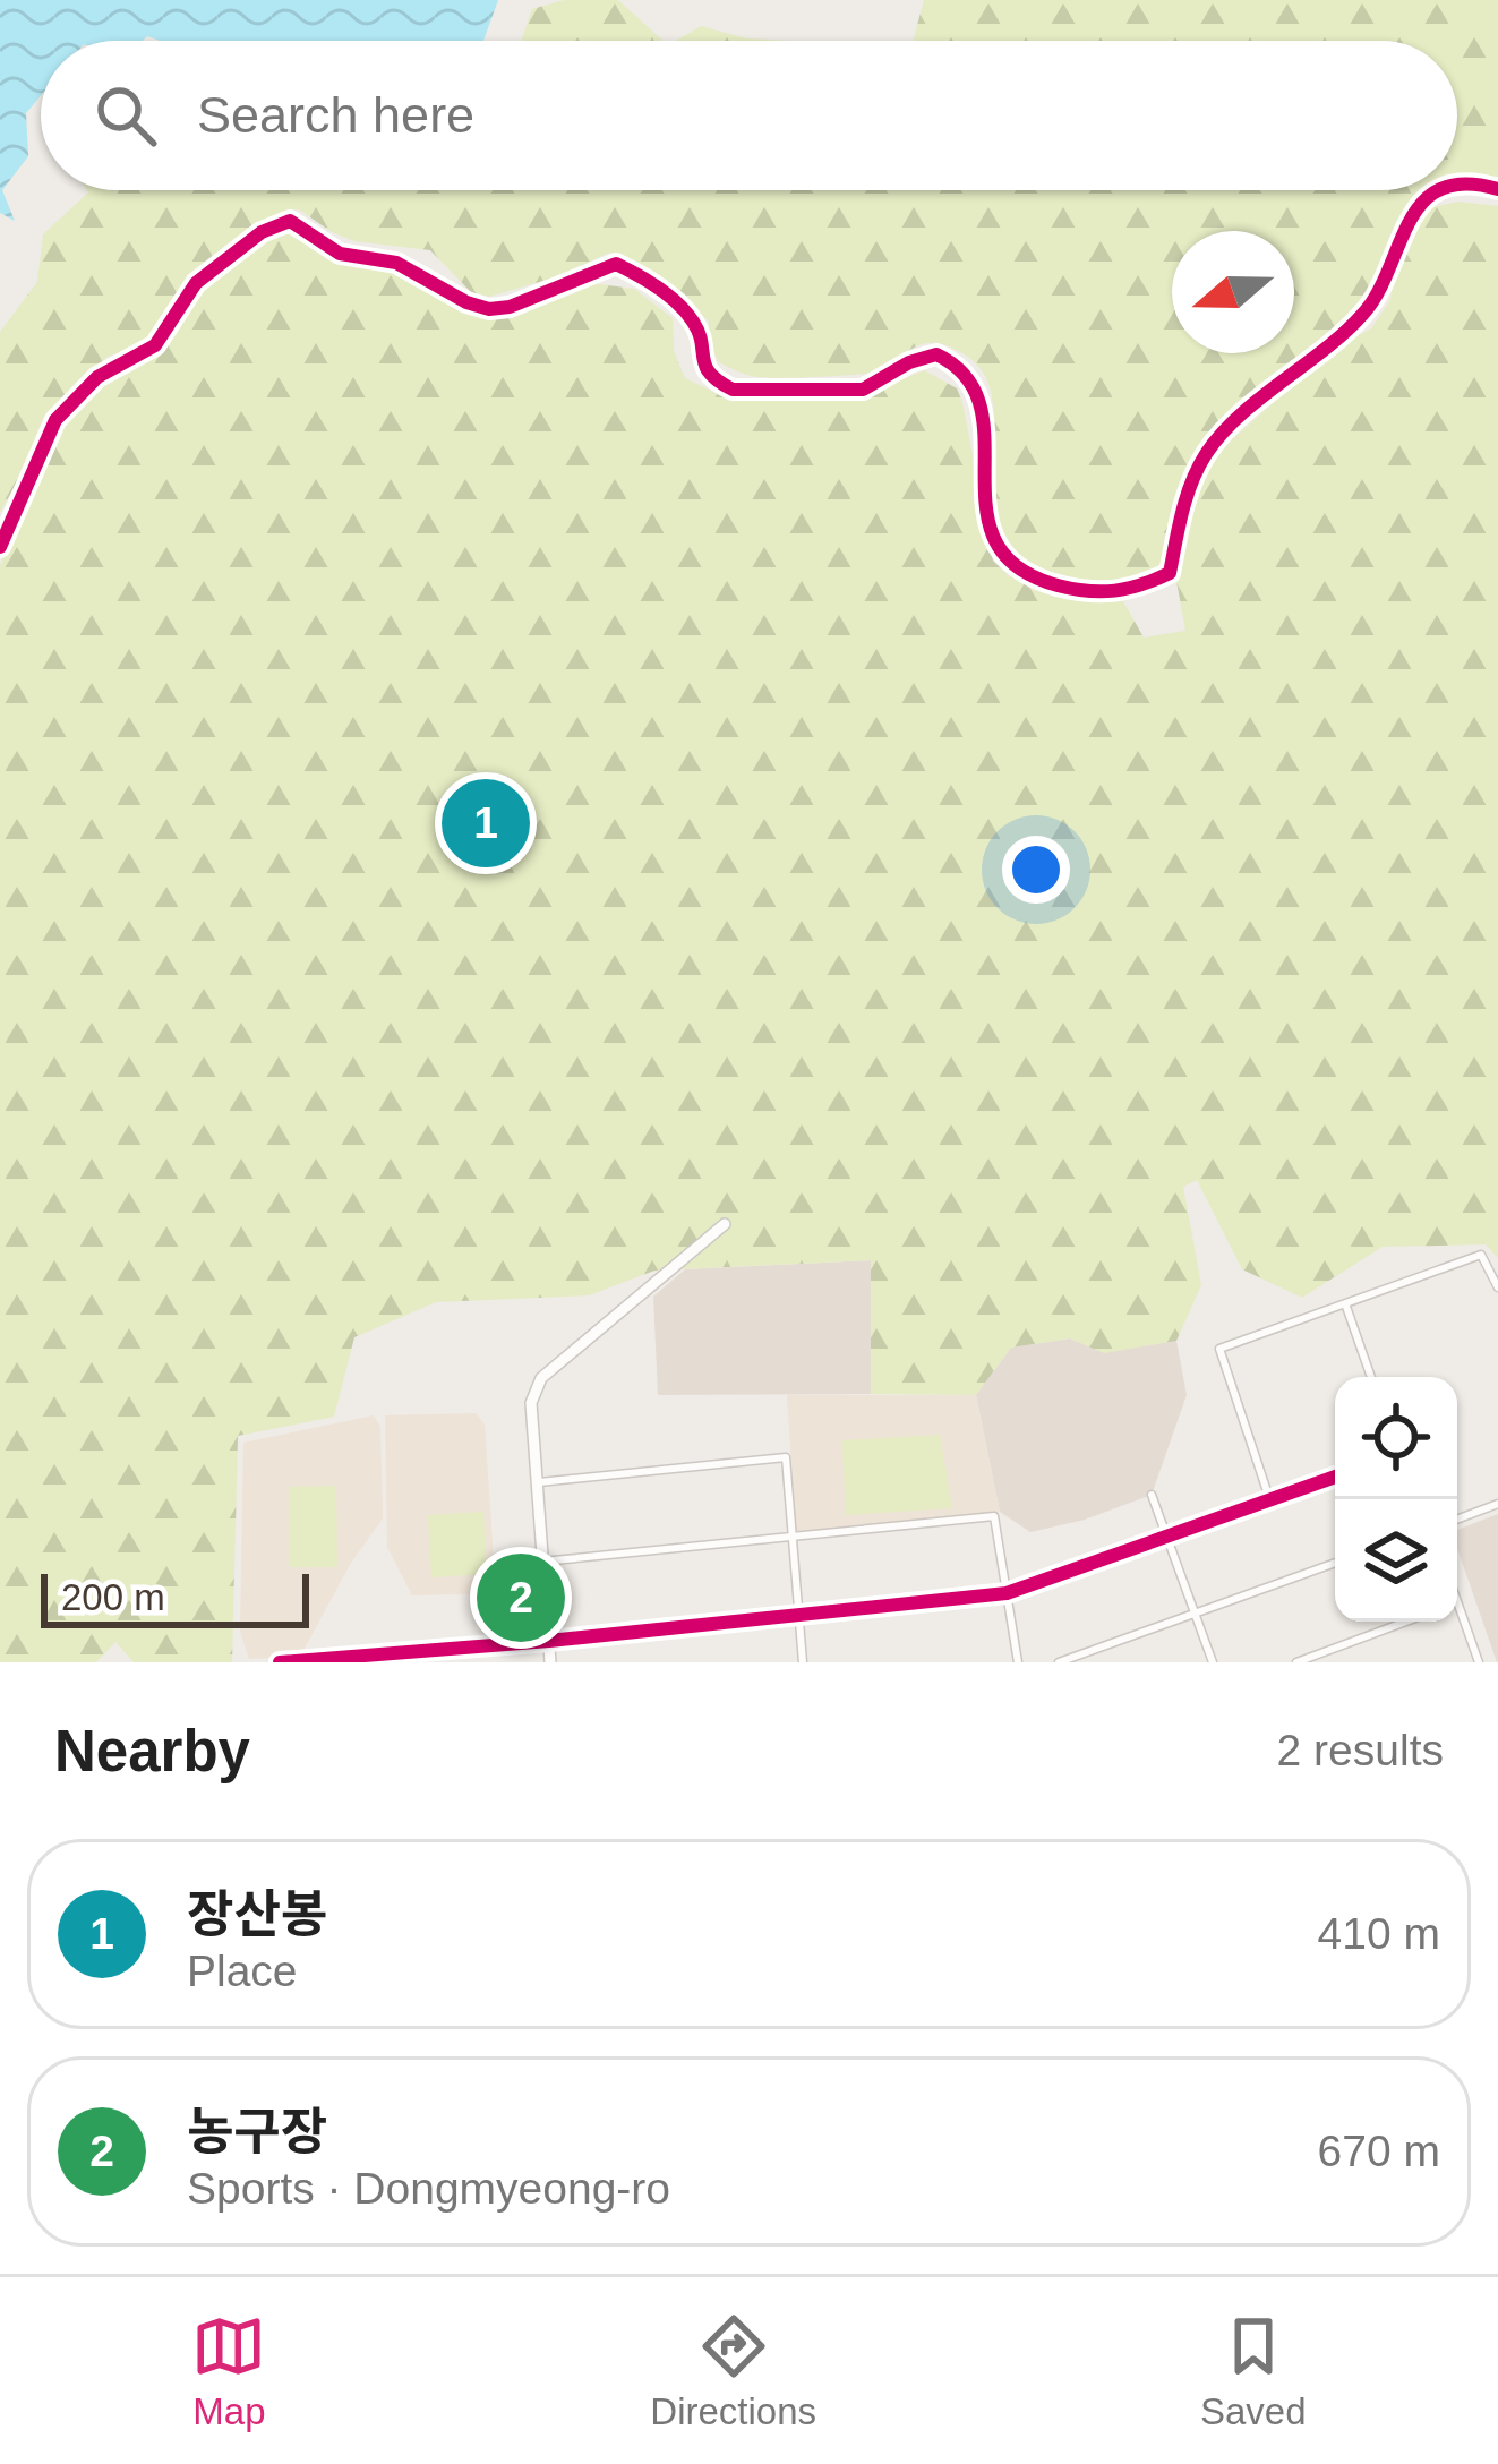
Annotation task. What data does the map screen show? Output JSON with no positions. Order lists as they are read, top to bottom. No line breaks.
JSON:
{"scale_bar":"200 m","north":"left","page":{"search":"Search here","pins":["1","2"],"scale":"200 m","heading":["Nearby","2 results"],"list":[{"mark":"1","name":"장산봉","note":"Place","value":"410 m"},{"mark":"2","name":"농구장","note":"Sports · Dongmyeong-ro","value":"670 m"}],"nav":["Map","Directions","Saved"]}}
